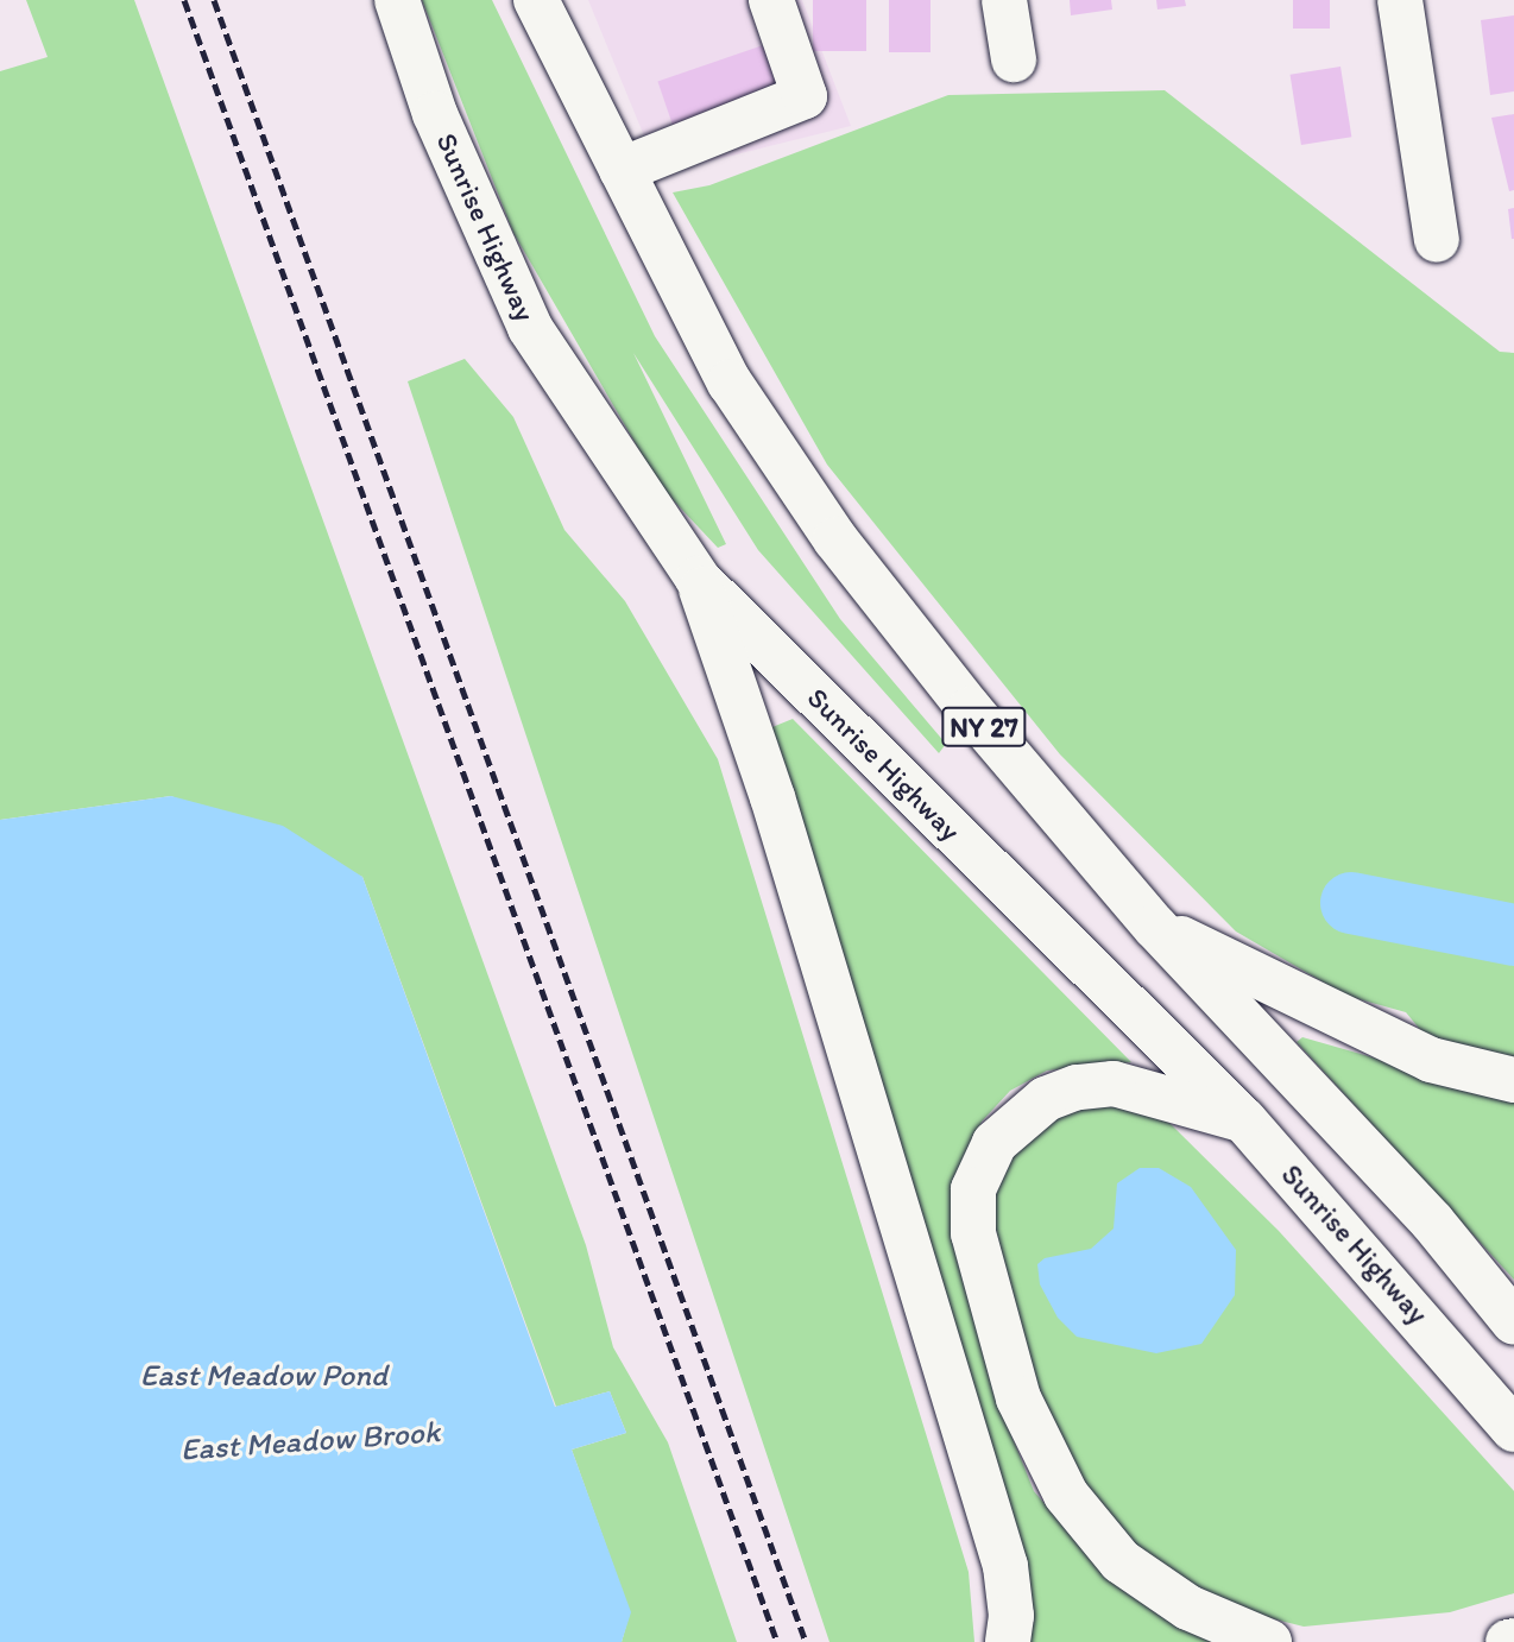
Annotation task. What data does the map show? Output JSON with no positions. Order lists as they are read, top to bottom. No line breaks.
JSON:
{"streets":{"main road":["Sunrise Highway","NY 27"]},"water":["East Meadow Pond","East Meadow Brook"]}
